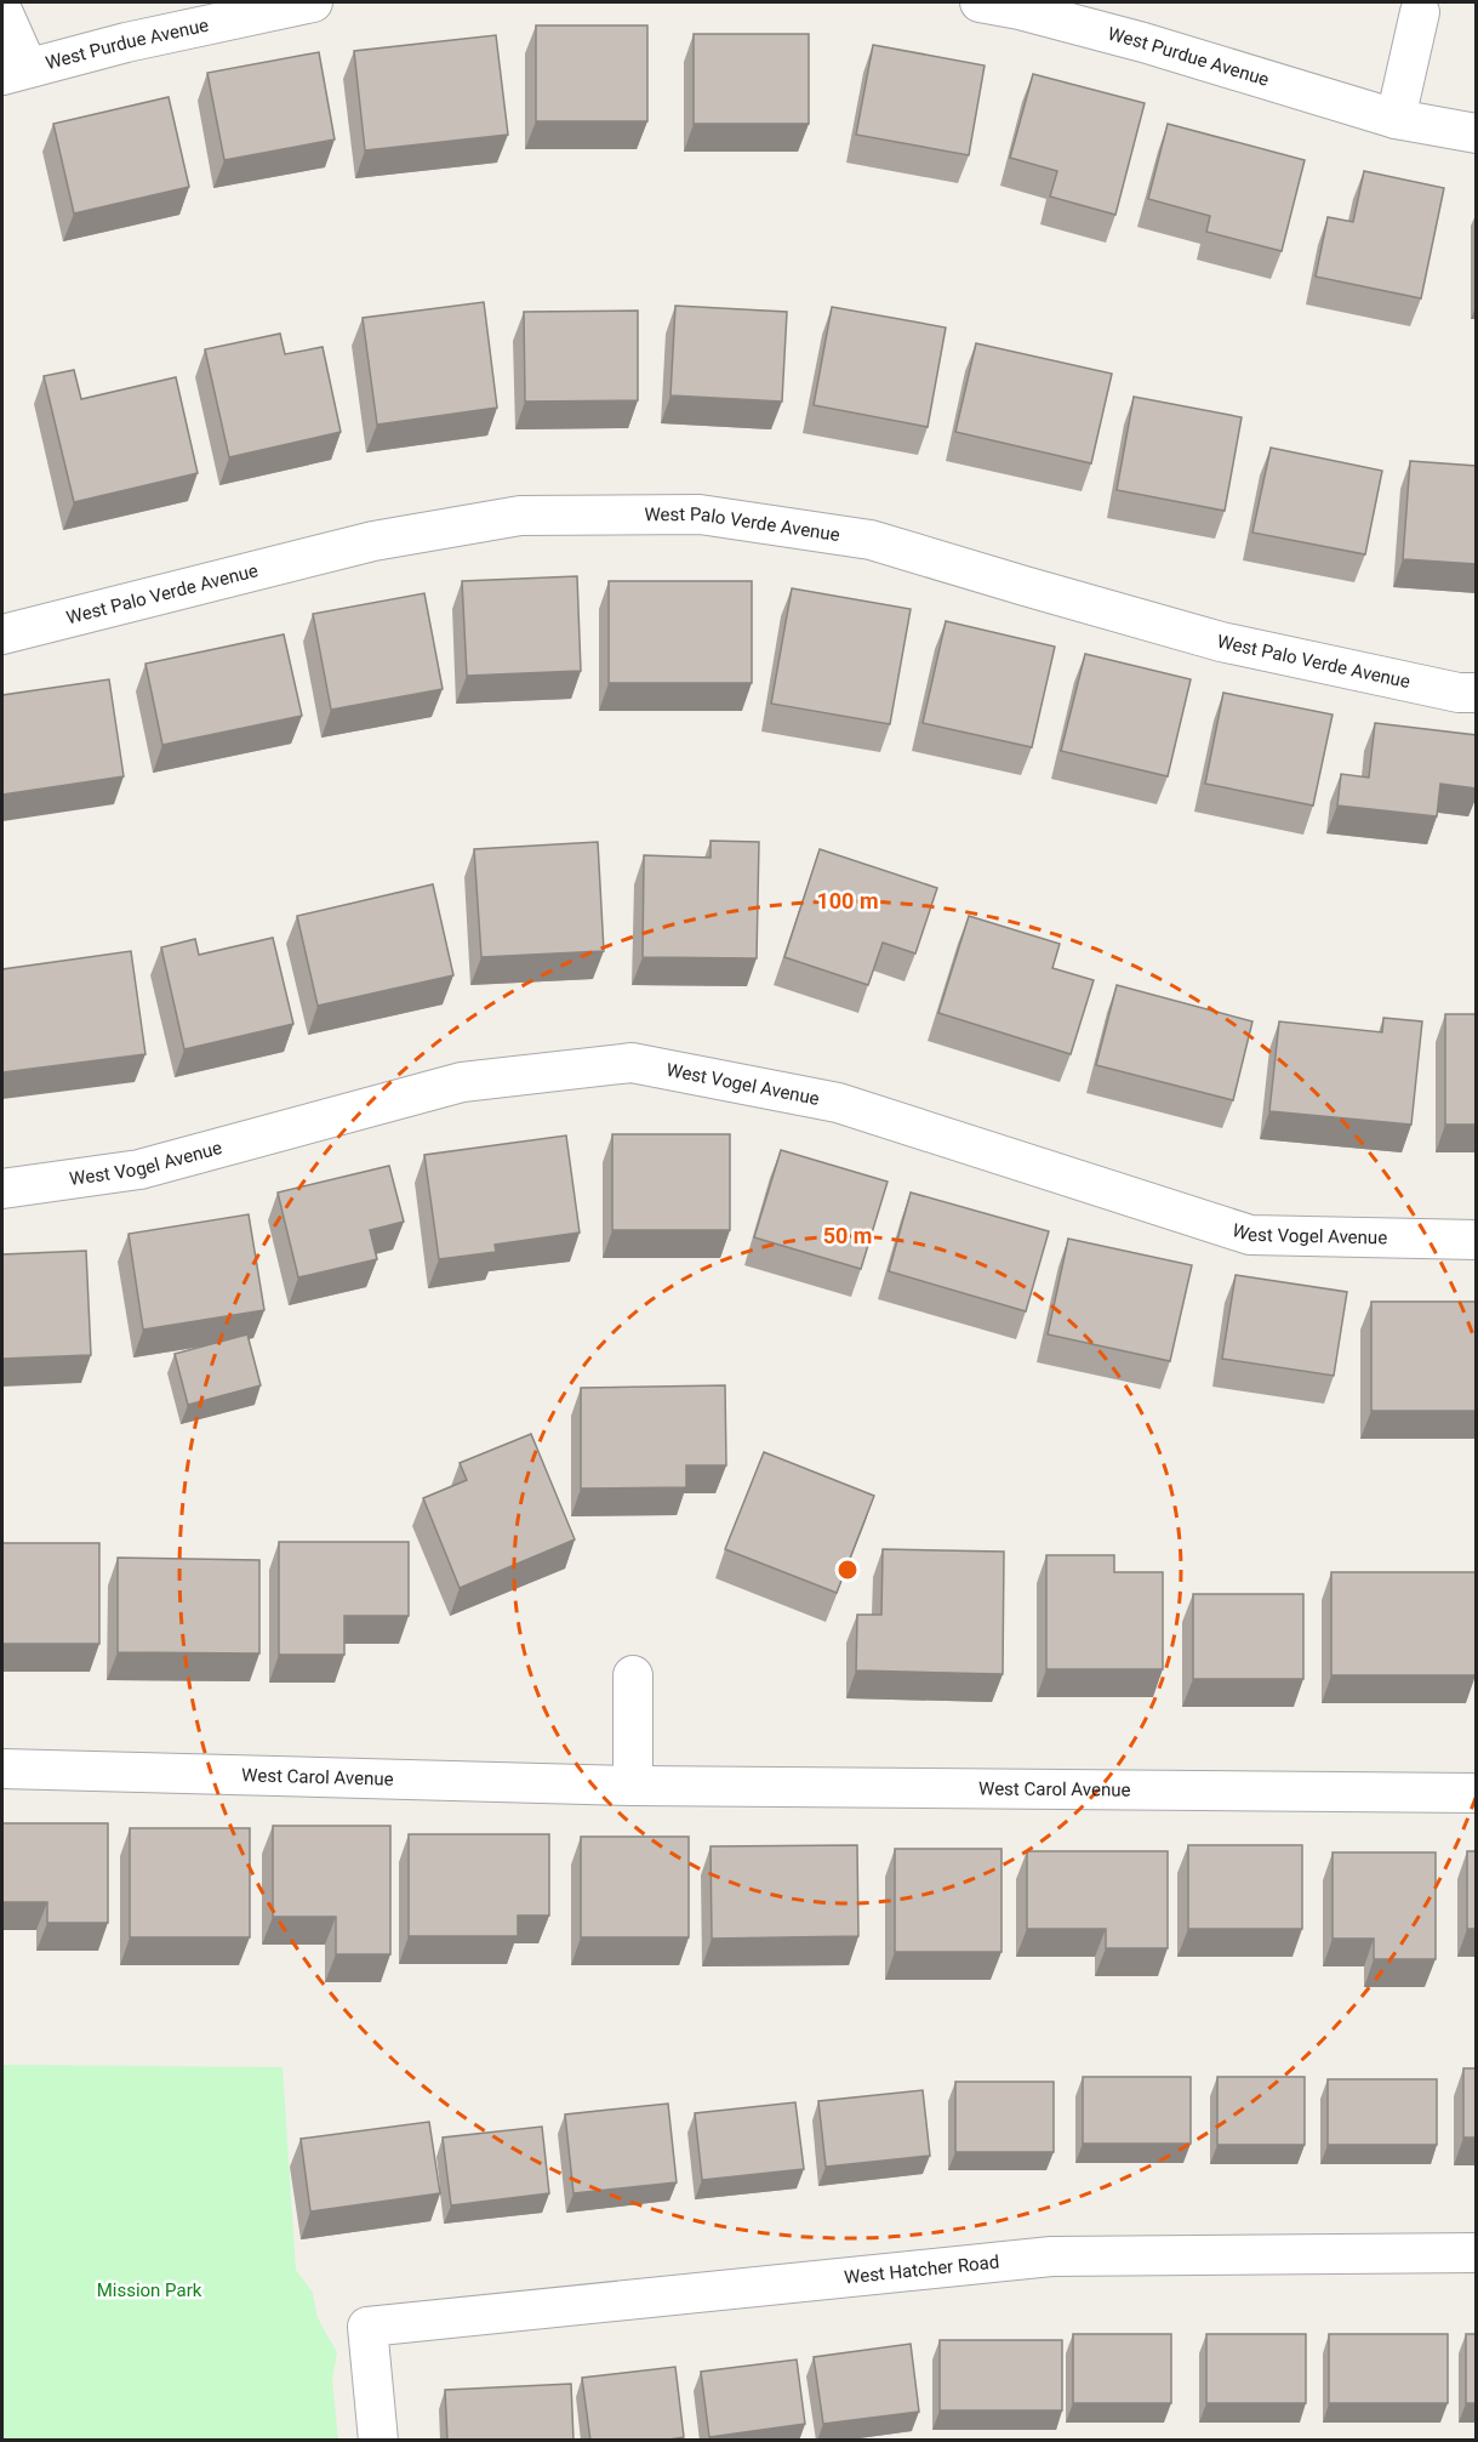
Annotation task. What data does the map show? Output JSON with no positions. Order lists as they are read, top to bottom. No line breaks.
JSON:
{"streets":{"street":["West Purdue Avenue","West Palo Verde Avenue","West Vogel Avenue","West Carol Avenue","West Hatcher Road"]},"parks":["Mission Park"],"rings":["100 m","50 m"]}
